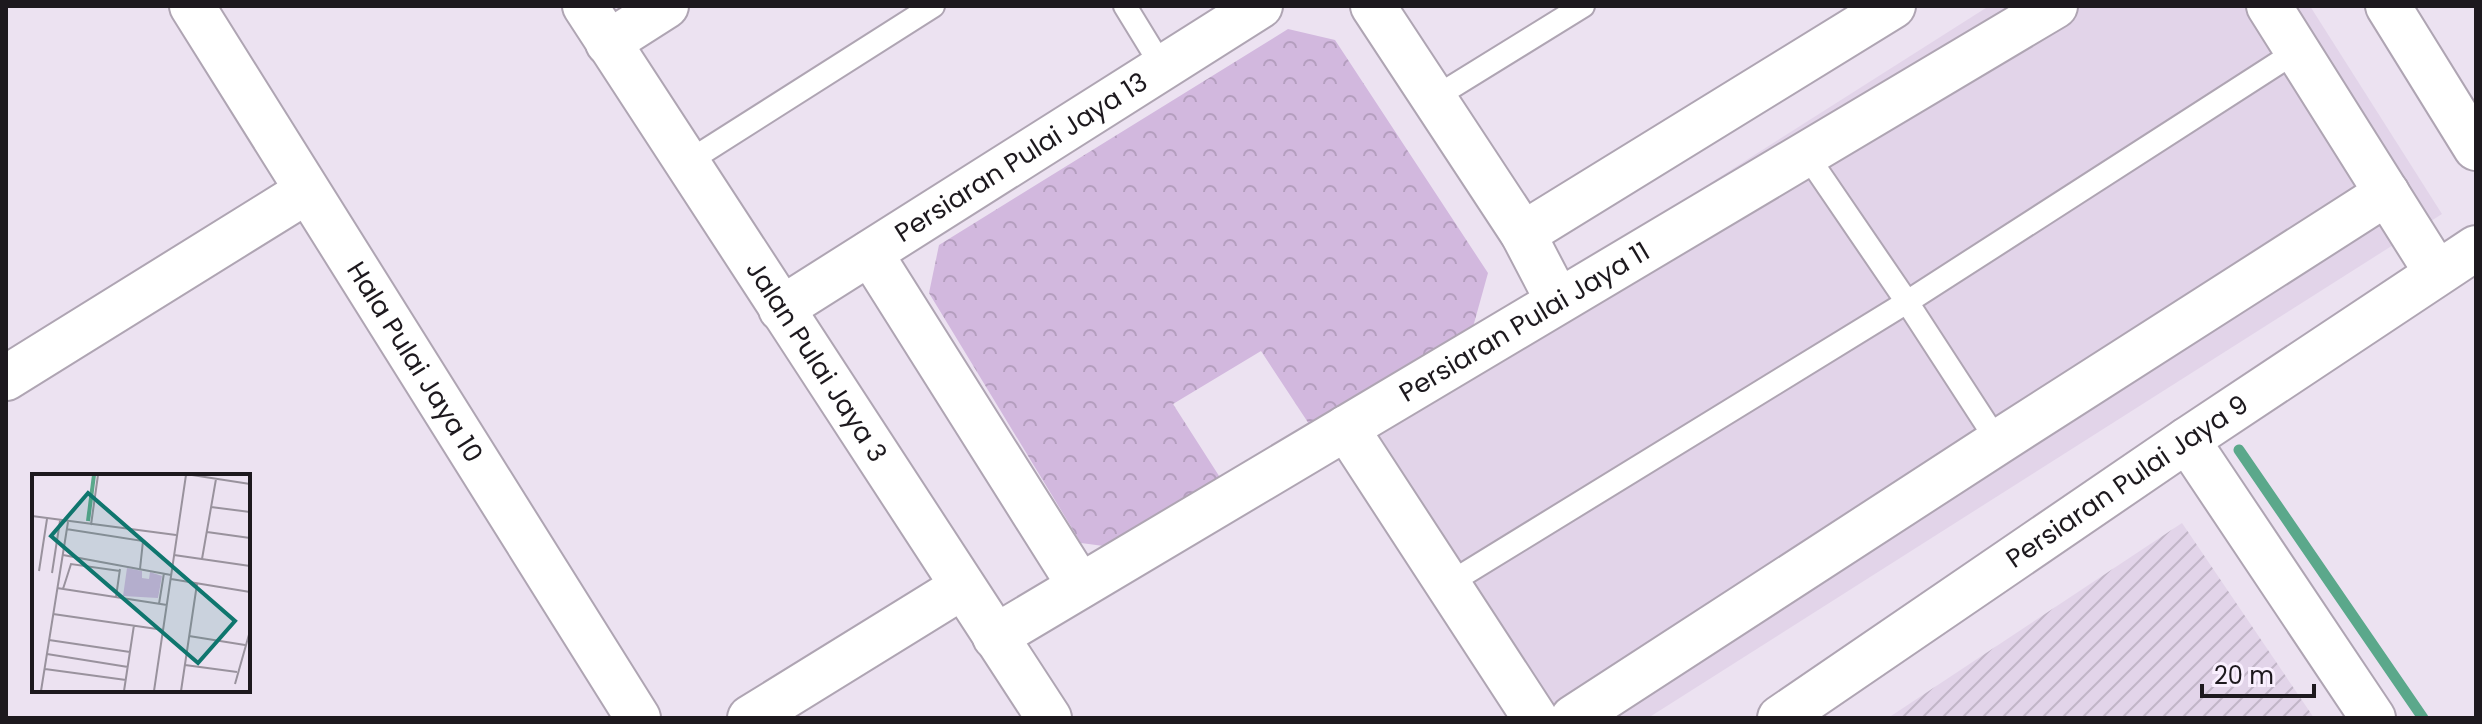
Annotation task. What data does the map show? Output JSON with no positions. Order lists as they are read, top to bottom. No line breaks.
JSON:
{"streets":{"street":["Persiaran Pulai Jaya 13","Persiaran Pulai Jaya 11","Hala Pulai Jaya 10","Jalan Pulai Jaya 3","Persiaran Pulai Jaya 9"]},"crossings":[["Persiaran Pulai Jaya 13","Jalan Pulai Jaya 3"],["Persiaran Pulai Jaya 11","Jalan Pulai Jaya 3"]],"scale_bar":"20 m"}
